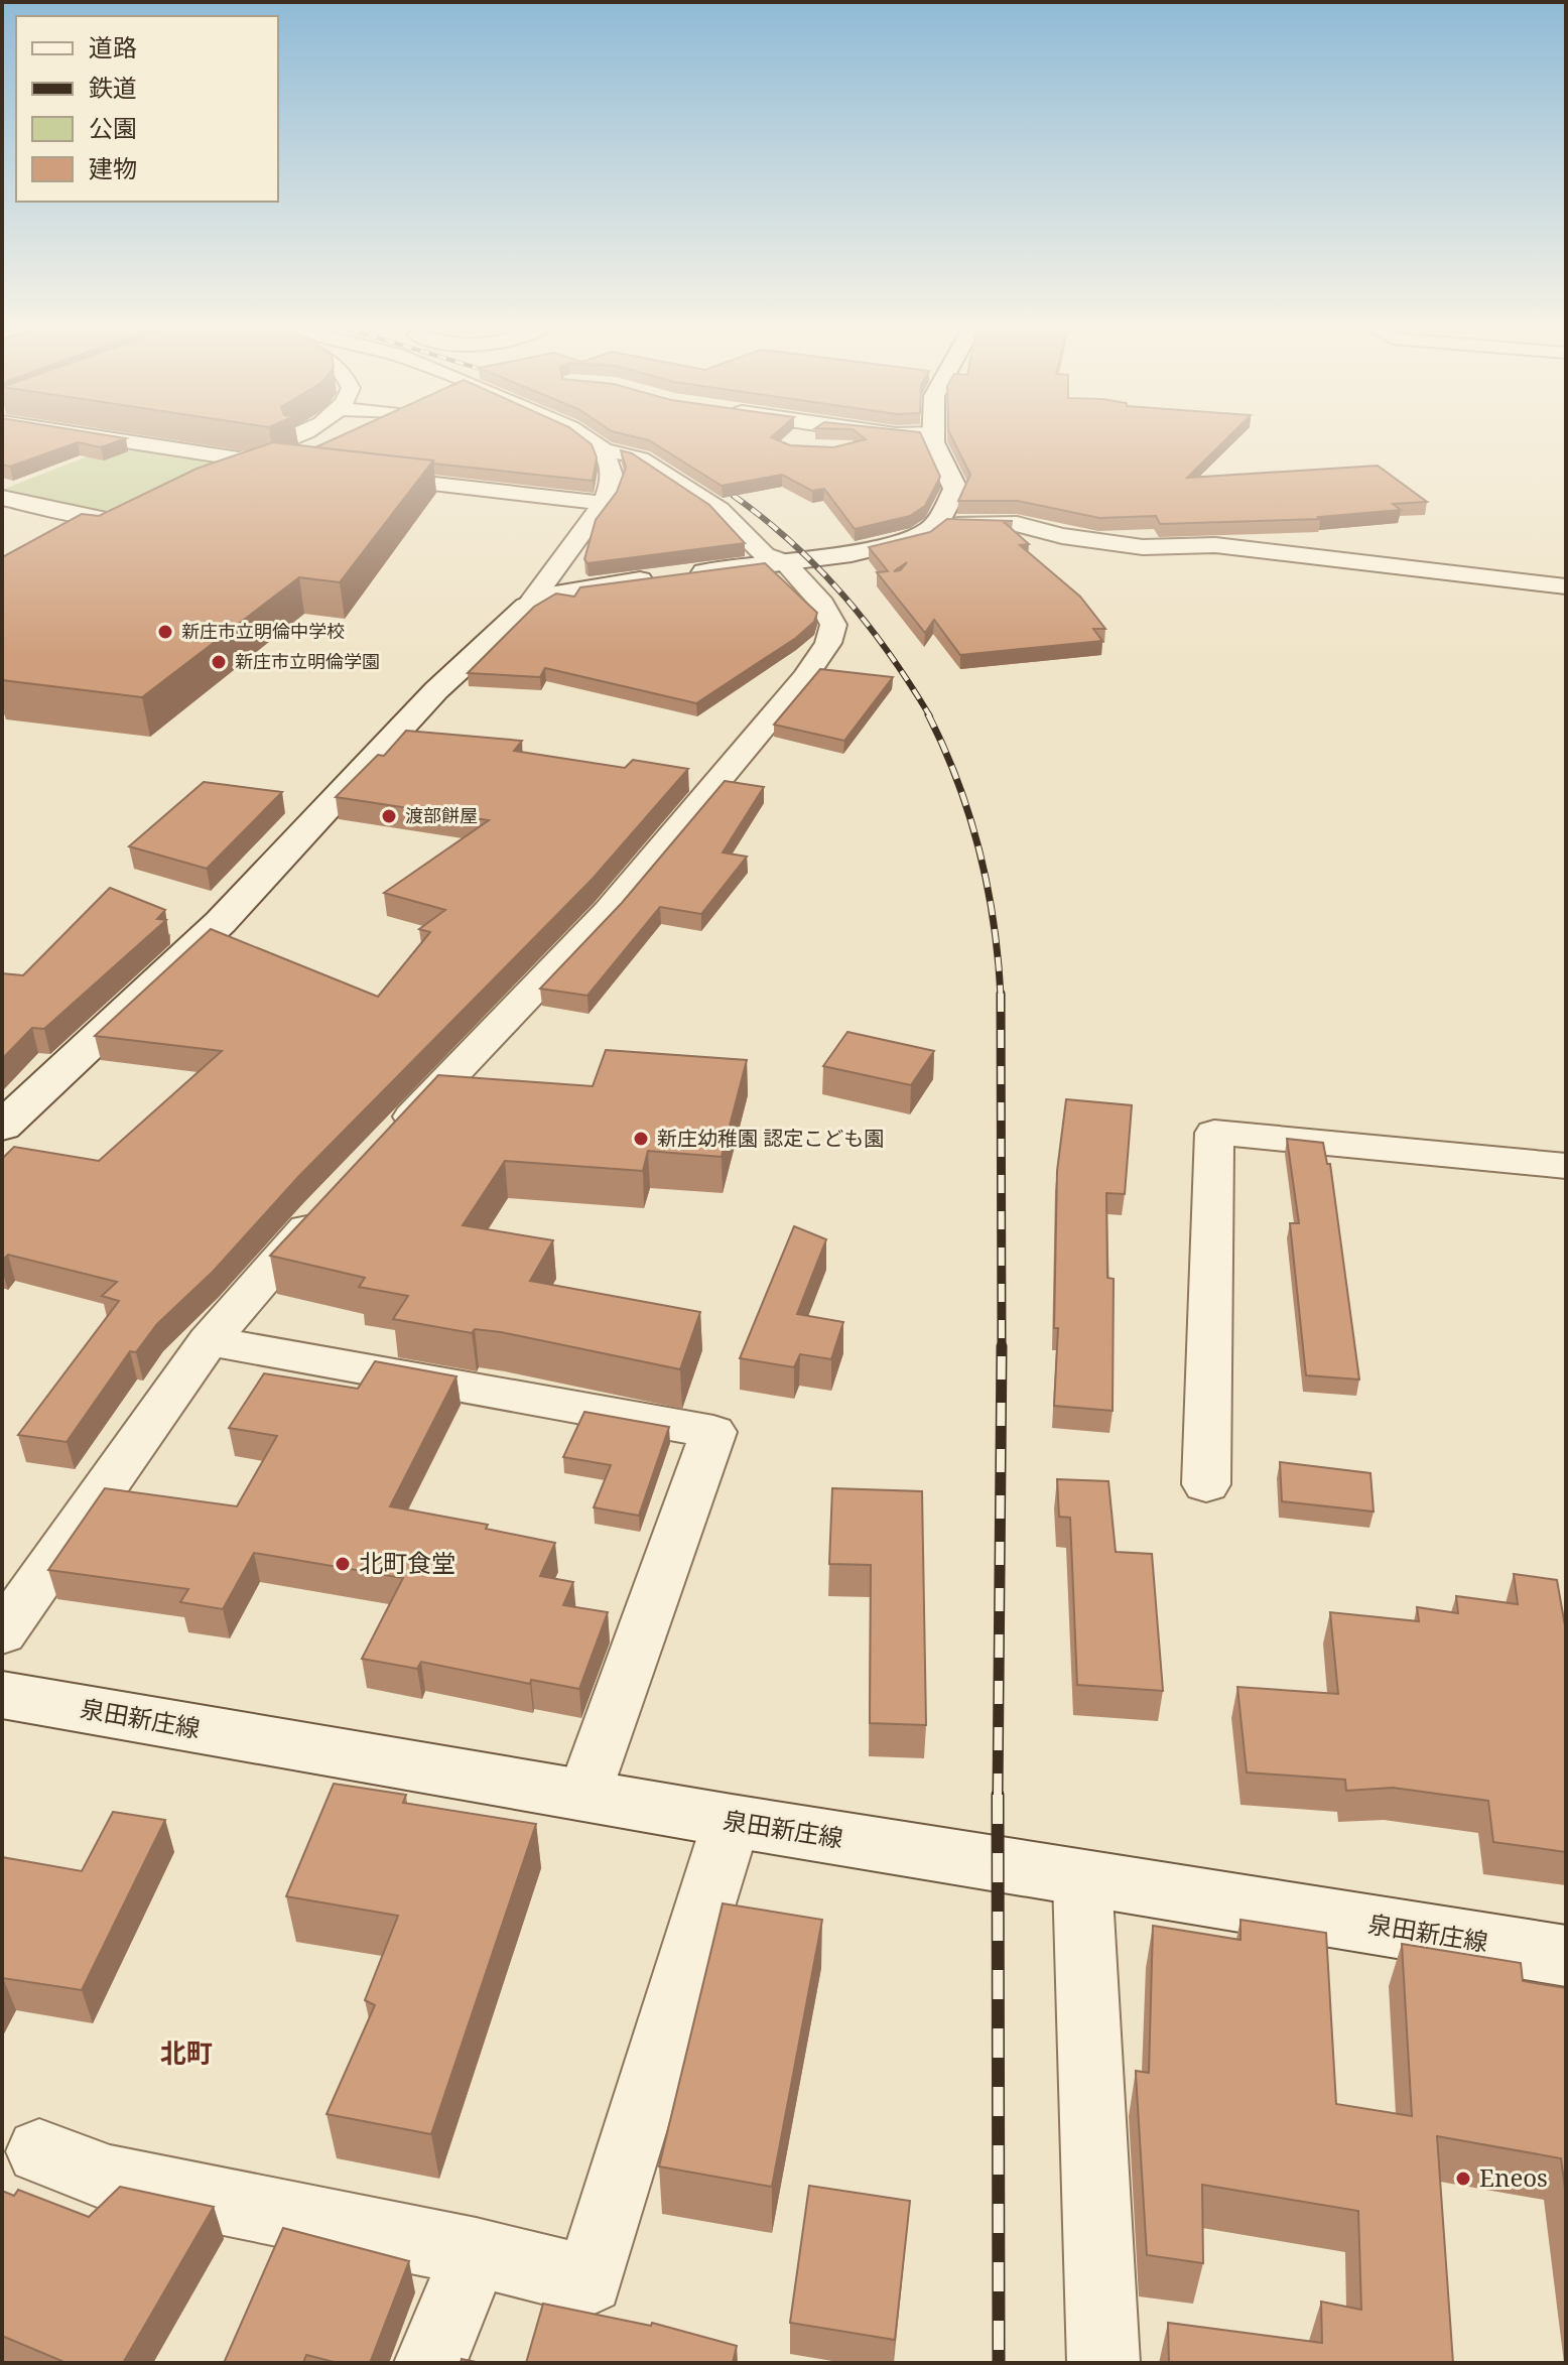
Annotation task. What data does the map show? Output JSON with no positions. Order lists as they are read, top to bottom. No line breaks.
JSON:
{"streets":{"street":["泉田新庄線"]},"districts":["北町"],"places":["新庄市立明倫中学校","新庄市立明倫学園","渡部餅屋","新庄幼稚園 認定こども園","北町食堂","Eneos"],"legend":["道路","鉄道","公園","建物"]}
